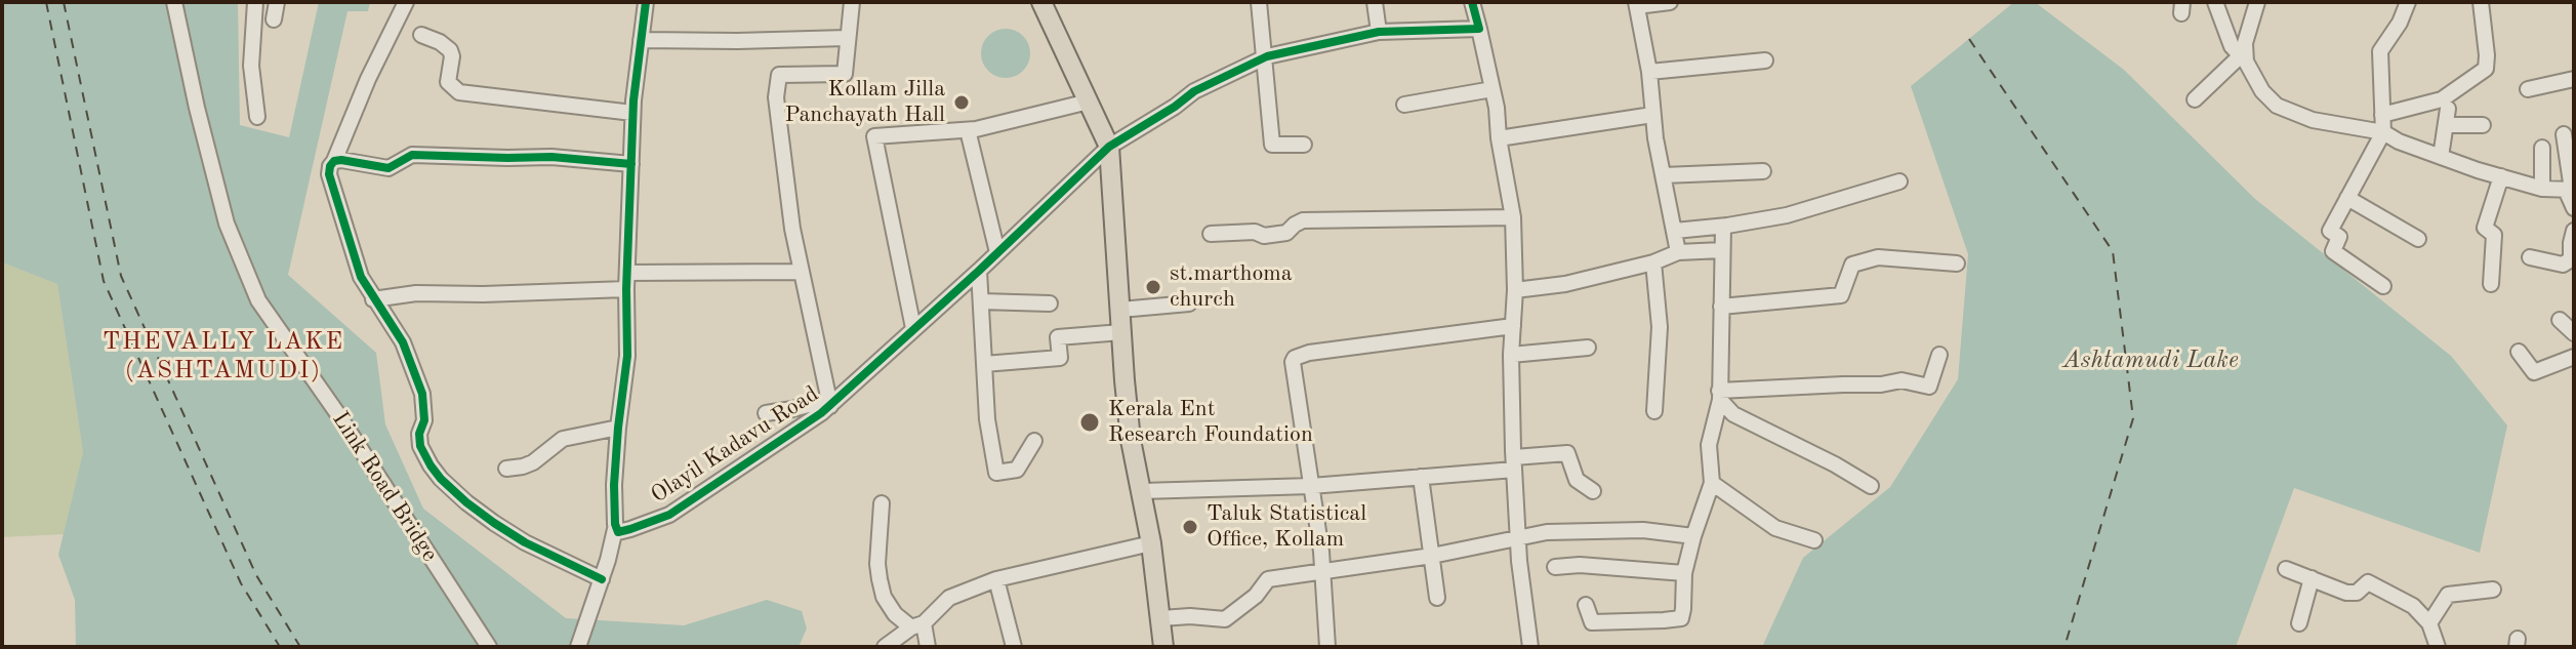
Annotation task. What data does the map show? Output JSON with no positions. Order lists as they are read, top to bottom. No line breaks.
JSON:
{"streets":{"street":["Olayil Kadavu Road","Link Road Bridge"]},"districts":["THEVALLY LAKE (ASHTAMUDI)"],"water":["Ashtamudi Lake"],"places":["Kollam Jilla Panchayath Hall","st.marthoma church","Kerala Ent Research Foundation","Taluk Statistical Office, Kollam"]}
